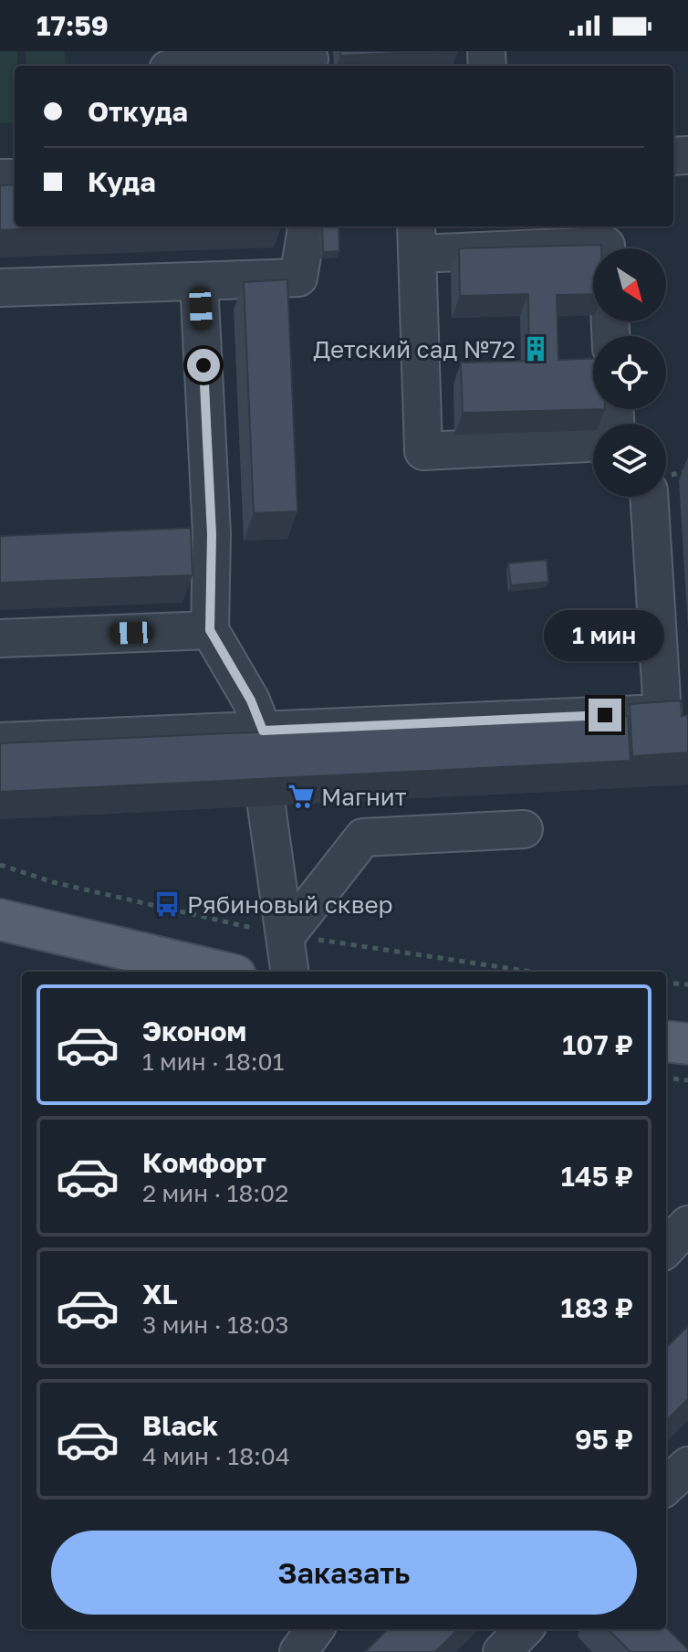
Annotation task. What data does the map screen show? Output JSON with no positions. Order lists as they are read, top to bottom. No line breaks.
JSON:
{"places":{"building":["Детский сад №72"],"supermarket":["Магнит"],"bus stop":["Рябиновый сквер"]},"north":"bottom right","page":{"status":"17:59","banner":["Откуда","Куда"],"bubble":"1 мин","list":[{"name":"Эконом","note":"1 мин · 18:01","value":"107 ₽"},{"name":"Комфорт","note":"2 мин · 18:02","value":"145 ₽"},{"name":"XL","note":"3 мин · 18:03","value":"183 ₽"},{"name":"Black","note":"4 мин · 18:04","value":"95 ₽"}],"buttons":"Заказать"}}
